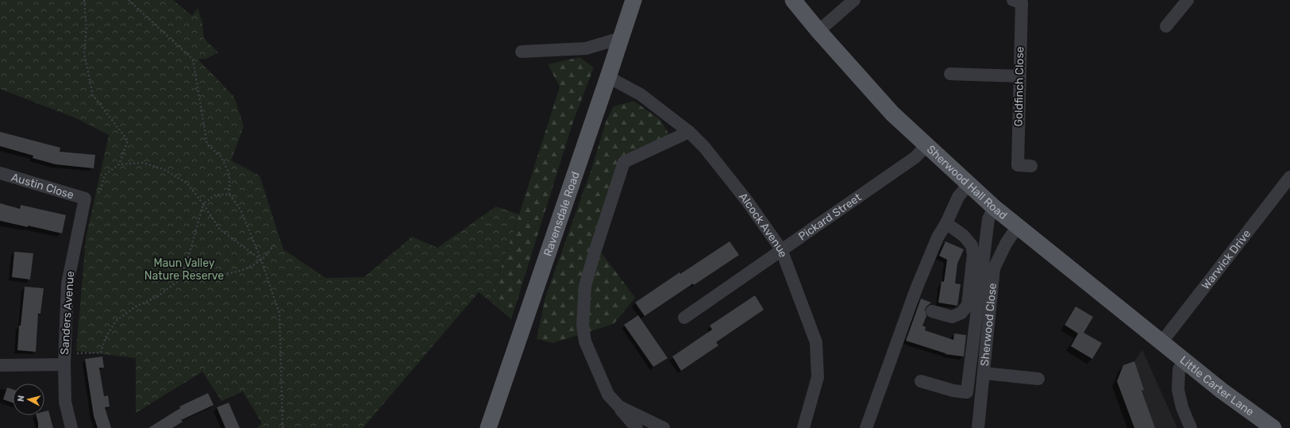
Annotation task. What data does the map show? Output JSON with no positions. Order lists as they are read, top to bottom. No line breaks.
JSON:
{"streets":{"main road":["Sherwood Hall Road","Ravensdale Road","Little Carter Lane"],"street":["Goldfinch Close","Austin Close","Pickard Street","Alcock Avenue","Warwick Drive","Sanders Avenue","Sherwood Close"]},"crossings":[["Sherwood Hall Road","Pickard Street"],["Sherwood Hall Road","Warwick Drive"],["Sherwood Hall Road","Sherwood Close"],["Sherwood Hall Road","Little Carter Lane"],["Austin Close","Sanders Avenue"],["Ravensdale Road","Alcock Avenue"],["Pickard Street","Alcock Avenue"],["Warwick Drive","Little Carter Lane"]],"parks":["Maun Valley Nature Reserve"],"north":"left"}
